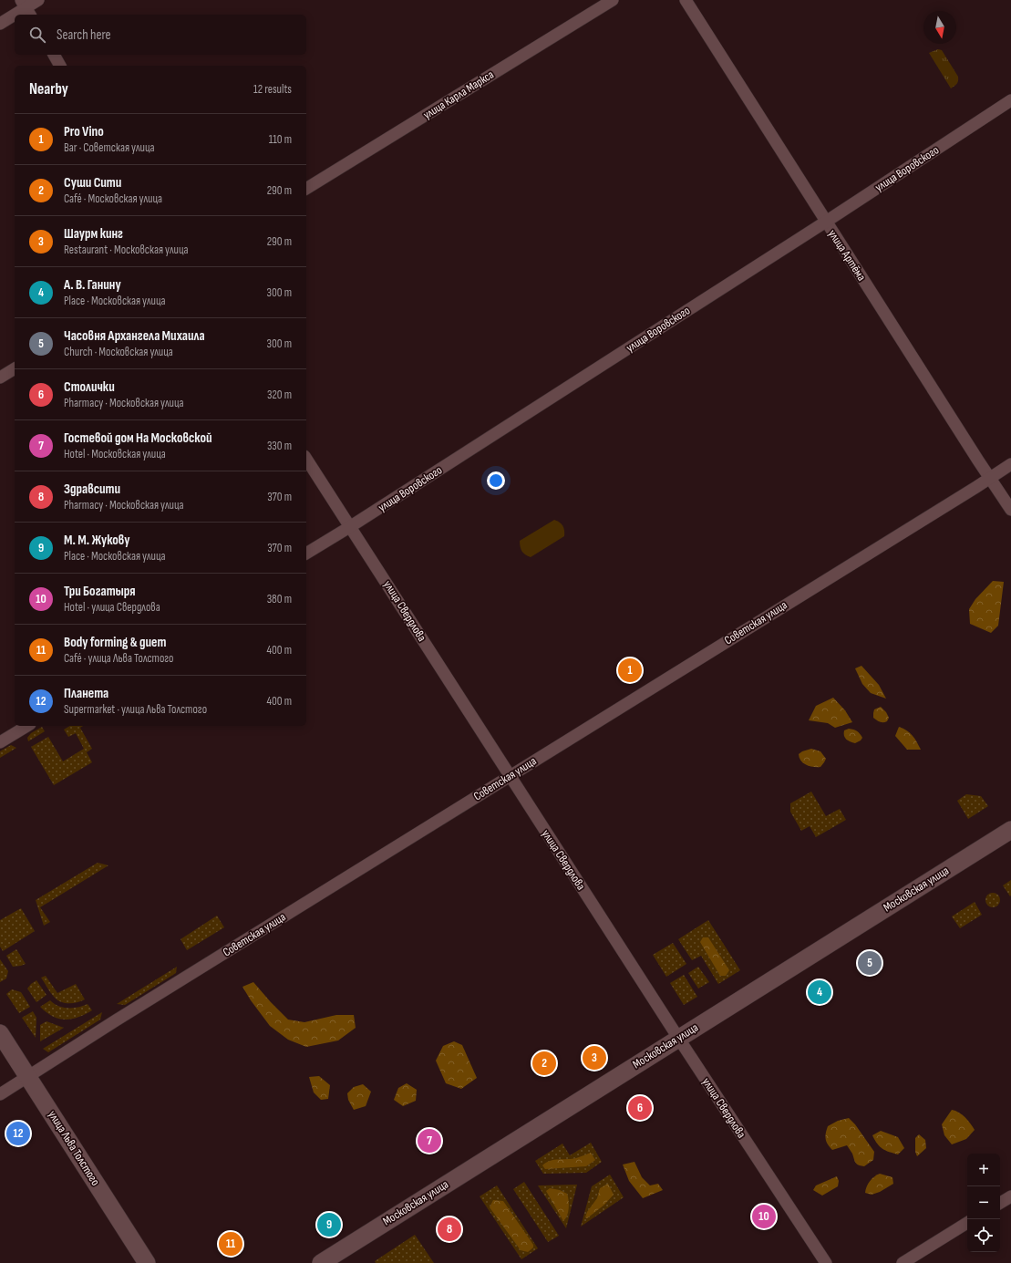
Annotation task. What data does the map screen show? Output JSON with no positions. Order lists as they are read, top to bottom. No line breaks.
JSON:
{"streets":{"street":["улица Карла Маркса","улица Воровского","улица Артёма","улица Свердлова","Советская улица","Московская улица","улица Льва Толстого"]},"crossings":[["улица Воровского","улица Артёма"],["улица Воровского","улица Свердлова"],["улица Артёма","Советская улица"],["улица Свердлова","Советская улица"],["улица Свердлова","Московская улица"],["Советская улица","улица Льва Толстого"]],"north":"bottom","page":{"search":"Search here","heading":["Nearby","12 results"],"list":[{"mark":"1","name":"Pro Vino","note":"Bar · Советская улица","value":"110 m"},{"mark":"2","name":"Суши Сити","note":"Café · Московская улица","value":"290 m"},{"mark":"3","name":"Шаурм кинг","note":"Restaurant · Московская улица","value":"290 m"},{"mark":"4","name":"А. В. Ганину","note":"Place · Московская улица","value":"300 m"},{"mark":"5","name":"Часовня Архангела Михаила","note":"Church · Московская улица","value":"300 m"},{"mark":"6","name":"Столички","note":"Pharmacy · Московская улица","value":"320 m"},{"mark":"7","name":"Гостевой дом На Московской","note":"Hotel · Московская улица","value":"330 m"},{"mark":"8","name":"Здравсити","note":"Pharmacy · Московская улица","value":"370 m"},{"mark":"9","name":"М. М. Жукову","note":"Place · Московская улица","value":"370 m"},{"mark":"10","name":"Три Богатыря","note":"Hotel · улица Свердлова","value":"380 m"},{"mark":"11","name":"Body forming & диет","note":"Café · улица Льва Толстого","value":"400 m"},{"mark":"12","name":"Планета","note":"Supermarket · улица Льва Толстого","value":"400 m"}],"pins":["1","5","4","3","2","6","12","7","10","9","8","11"],"map_buttons":["+","−"]}}
